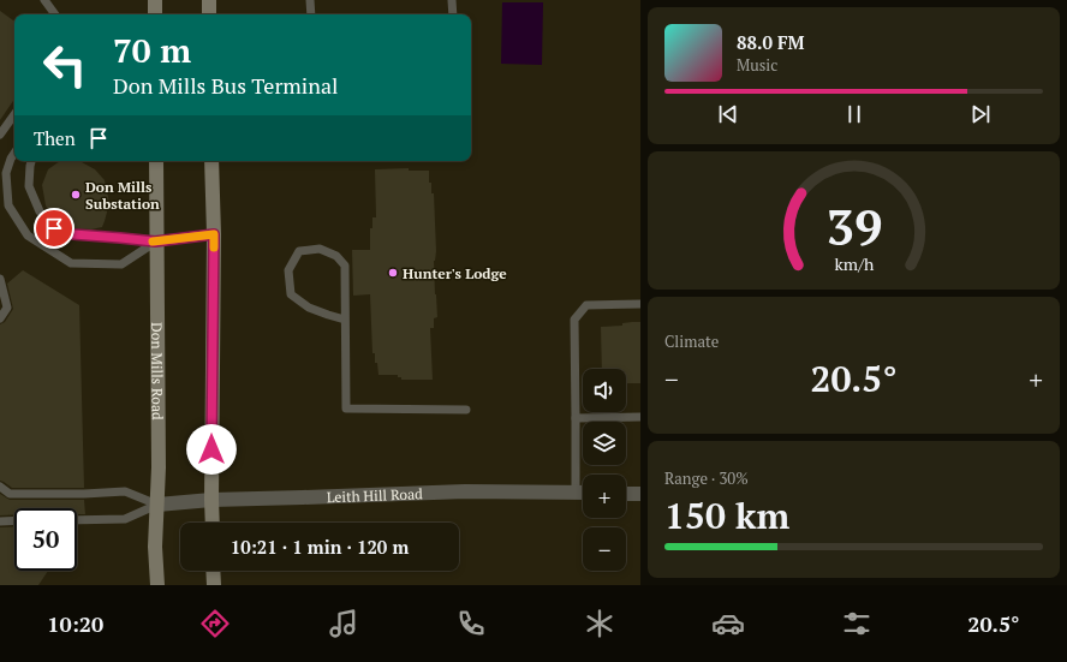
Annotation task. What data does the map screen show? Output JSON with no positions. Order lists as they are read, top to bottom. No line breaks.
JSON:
{"streets":{"main road":["Don Mills Road"],"street":["Leith Hill Road"]},"crossings":[["Don Mills Road","Leith Hill Road"]],"places":["Don Mills Substation","Hunter's Lodge"],"page":{"turn":["70 m","Don Mills Bus Terminal"],"song":["88.0 FM","Music"],"then":"Then","tile":["Climate",["Range · 30%","150 km"]],"heat":["−","20.5°","+"],"map_buttons":["+","−"],"limit":"50","trip":"10:21 · 1 min · 120 m","tabs":["10:20","20.5°"],"gauge":["39","km/h"]}}
